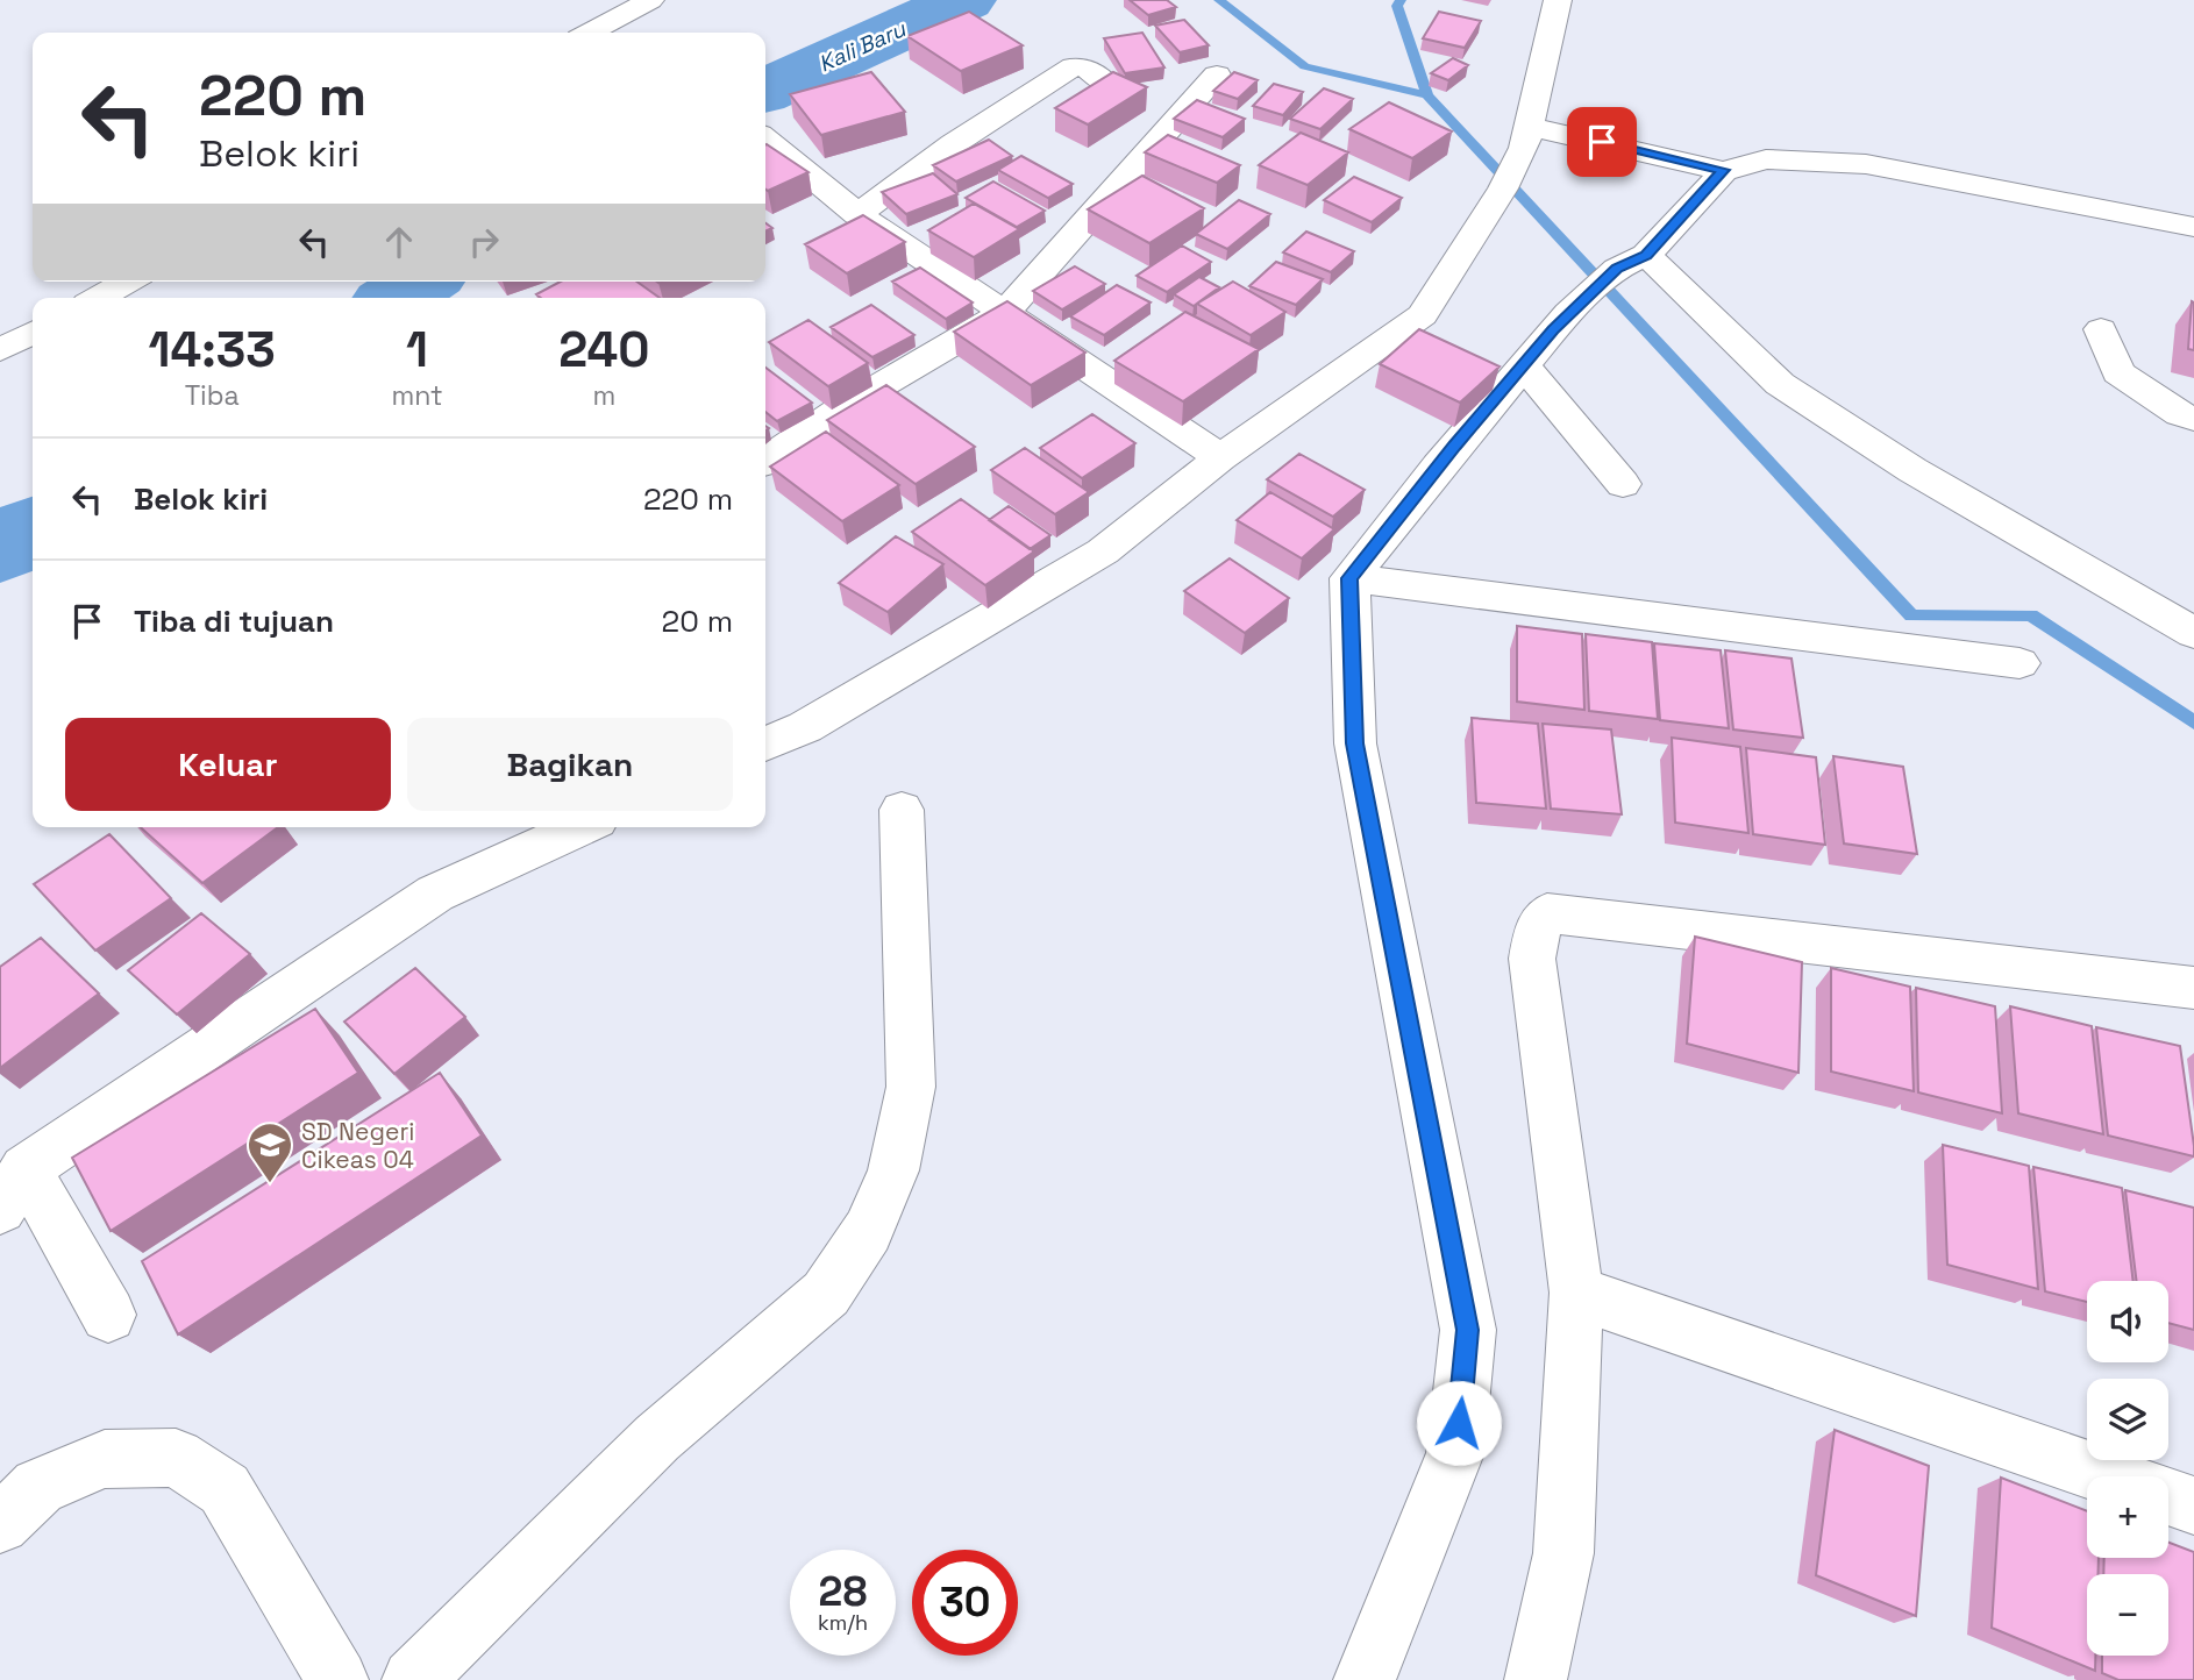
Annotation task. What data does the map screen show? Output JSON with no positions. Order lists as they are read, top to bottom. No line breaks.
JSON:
{"water":["Kali Baru"],"places":{"school or university":["SD Negeri Cikeas 04"]},"page":{"turn":["220 m","Belok kiri"],"eta":["14:33","Tiba","1","mnt","240","m"],"list":[{"name":"Belok kiri","value":"220 m"},{"name":"Tiba di tujuan","value":"20 m"}],"buttons":["Keluar","Bagikan"],"map_buttons":["+","−"],"speed":"28 km/h","limit":"30"}}
